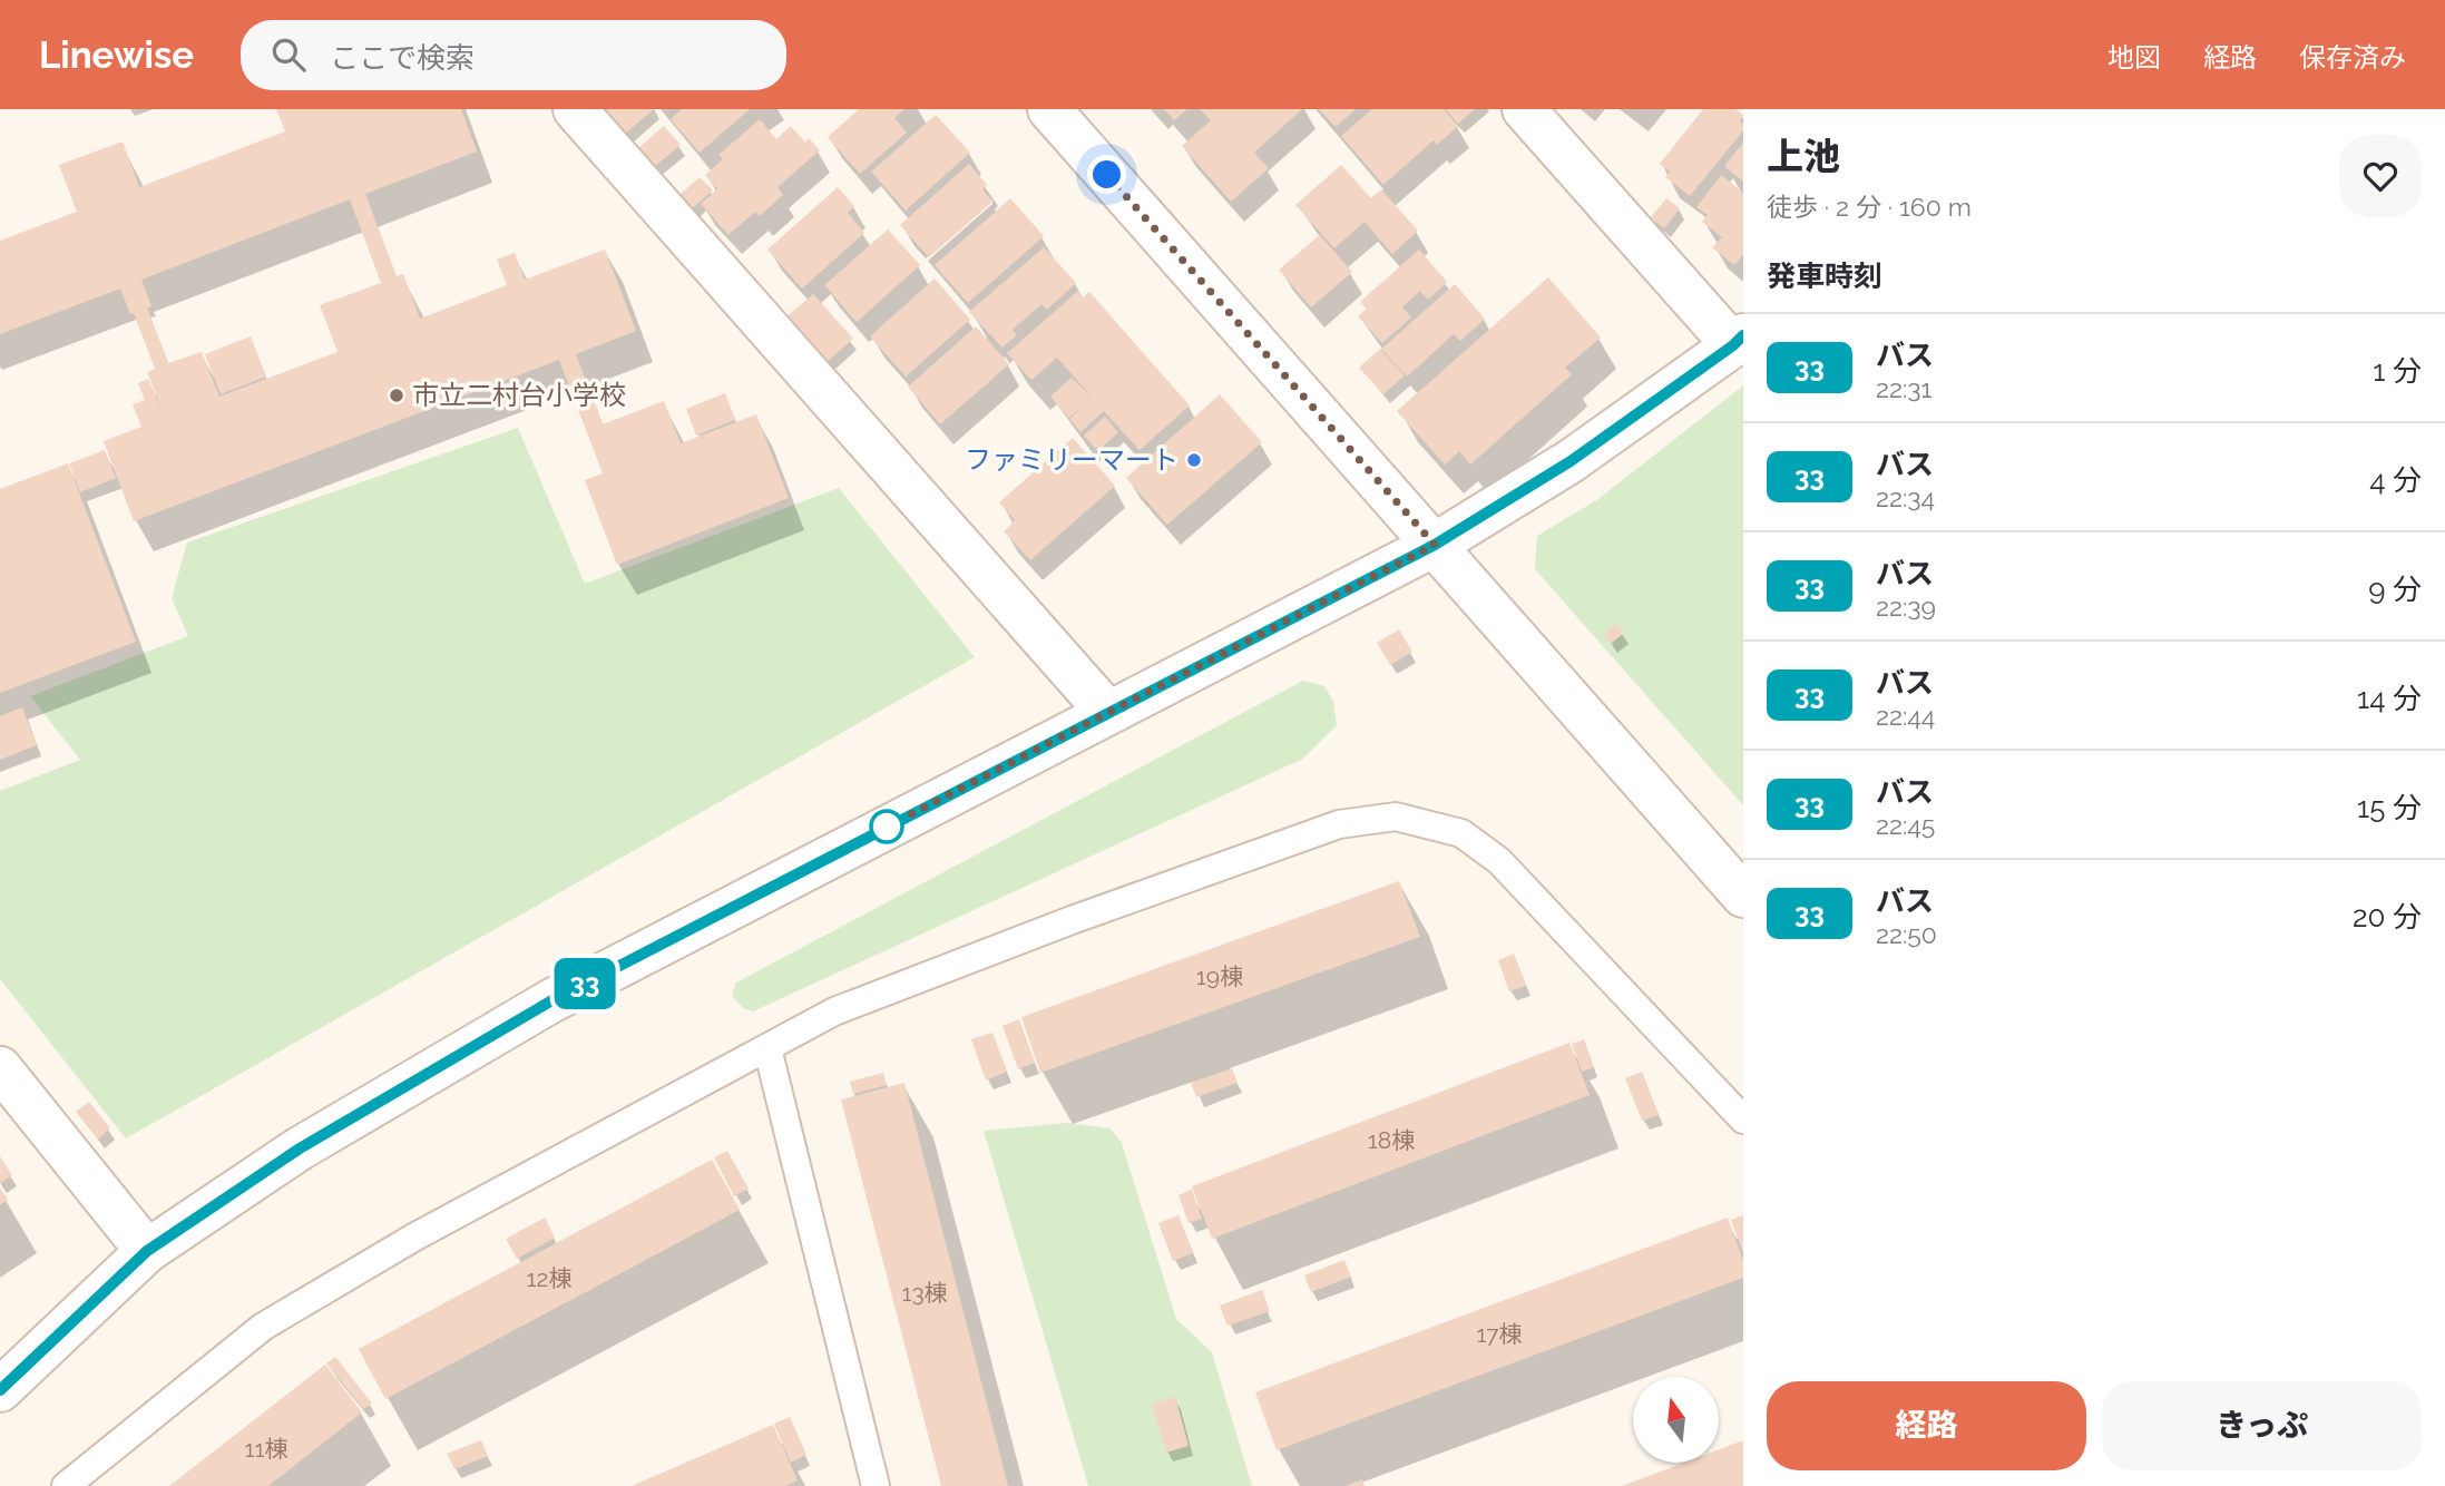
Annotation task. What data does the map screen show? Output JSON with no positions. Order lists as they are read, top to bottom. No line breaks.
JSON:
{"places":["市立二村台小学校","ファミリーマート"],"lines":["bus line 33"],"house_numbers":["19棟","18棟","12棟","13棟","17棟","11棟"],"north":"top","page":{"header":"Linewise","search":"ここで検索","nav":["地図","経路","保存済み"],"on_map":"33","heading":[["上池","徒歩 · 2 分 · 160 m"],"発車時刻"],"list":[{"mark":"33","name":"バス","note":"22:31","value":"1 分"},{"mark":"33","name":"バス","note":"22:34","value":"4 分"},{"mark":"33","name":"バス","note":"22:39","value":"9 分"},{"mark":"33","name":"バス","note":"22:44","value":"14 分"},{"mark":"33","name":"バス","note":"22:45","value":"15 分"},{"mark":"33","name":"バス","note":"22:50","value":"20 分"}],"buttons":["経路","きっぷ"]}}
